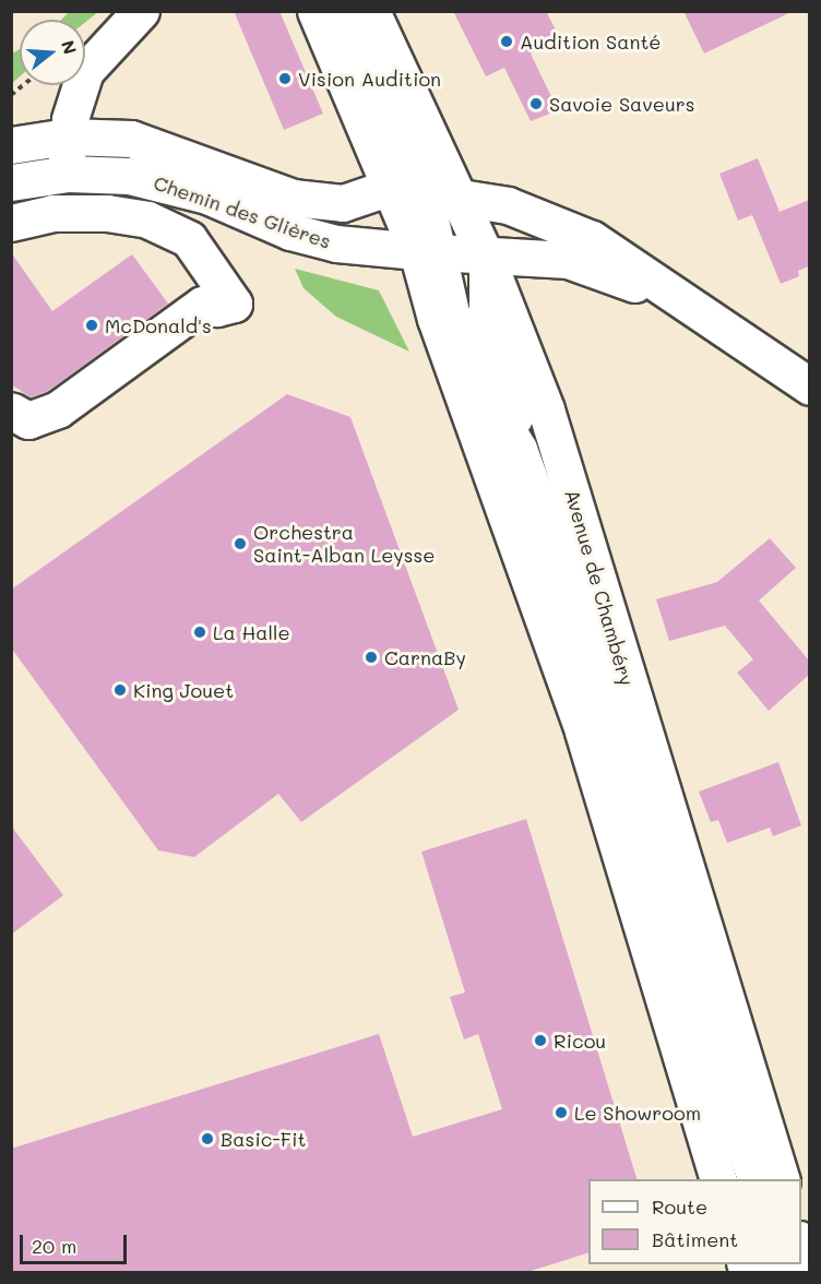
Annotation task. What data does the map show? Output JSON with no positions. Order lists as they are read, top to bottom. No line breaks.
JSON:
{"streets":{"main road":["Chemin des Glières","Avenue de Chambéry"]},"crossings":[["Chemin des Glières","Avenue de Chambéry"]],"places":["Audition Santé","Vision Audition","Savoie Saveurs","McDonald's","Orchestra Saint-Alban Leysse","La Halle","CarnaBy","King Jouet","Ricou","Le Showroom","Basic-Fit"],"legend":["Route","Bâtiment"],"scale_bar":"20 m","north":"right"}
